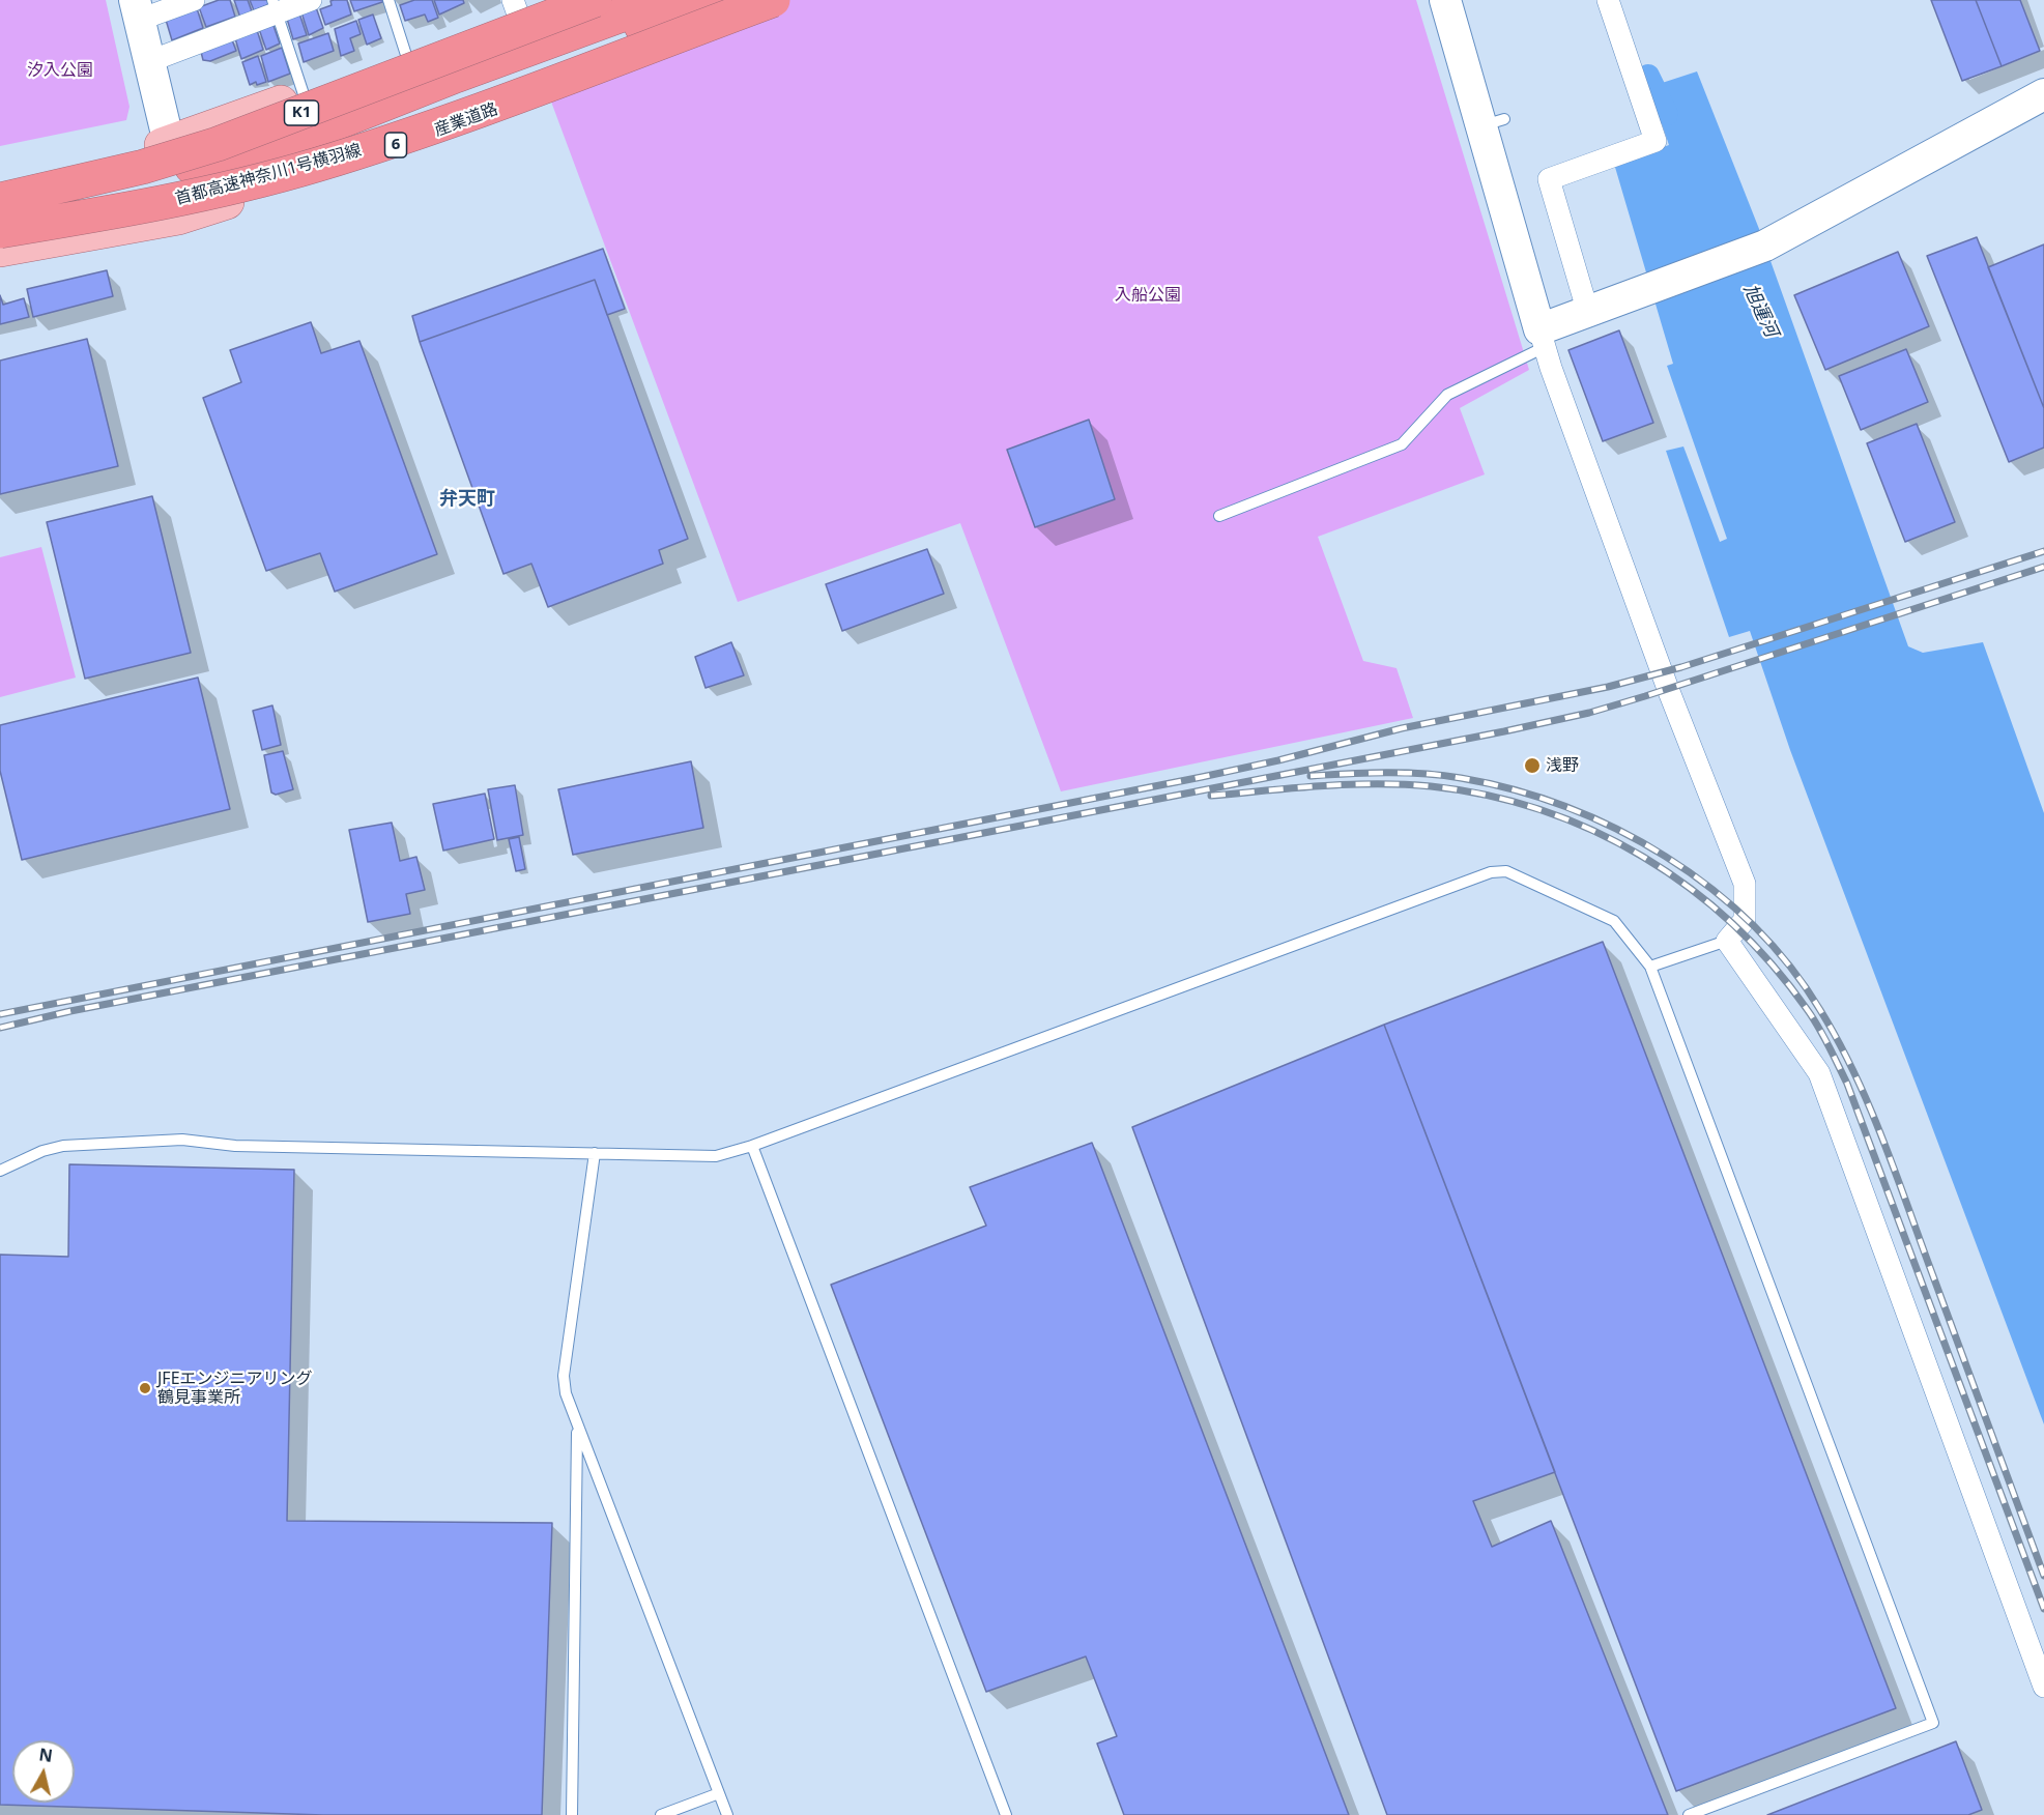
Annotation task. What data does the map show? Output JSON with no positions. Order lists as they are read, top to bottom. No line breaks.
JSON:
{"streets":{"highway":["K1","首都高速神奈川1号横羽線"],"main road":["産業道路","6"]},"districts":["弁天町"],"water":["旭運河"],"parks":["汐入公園","入船公園"],"places":["浅野","JFEエンジニアリング 鶴見事業所"],"north":"top"}
